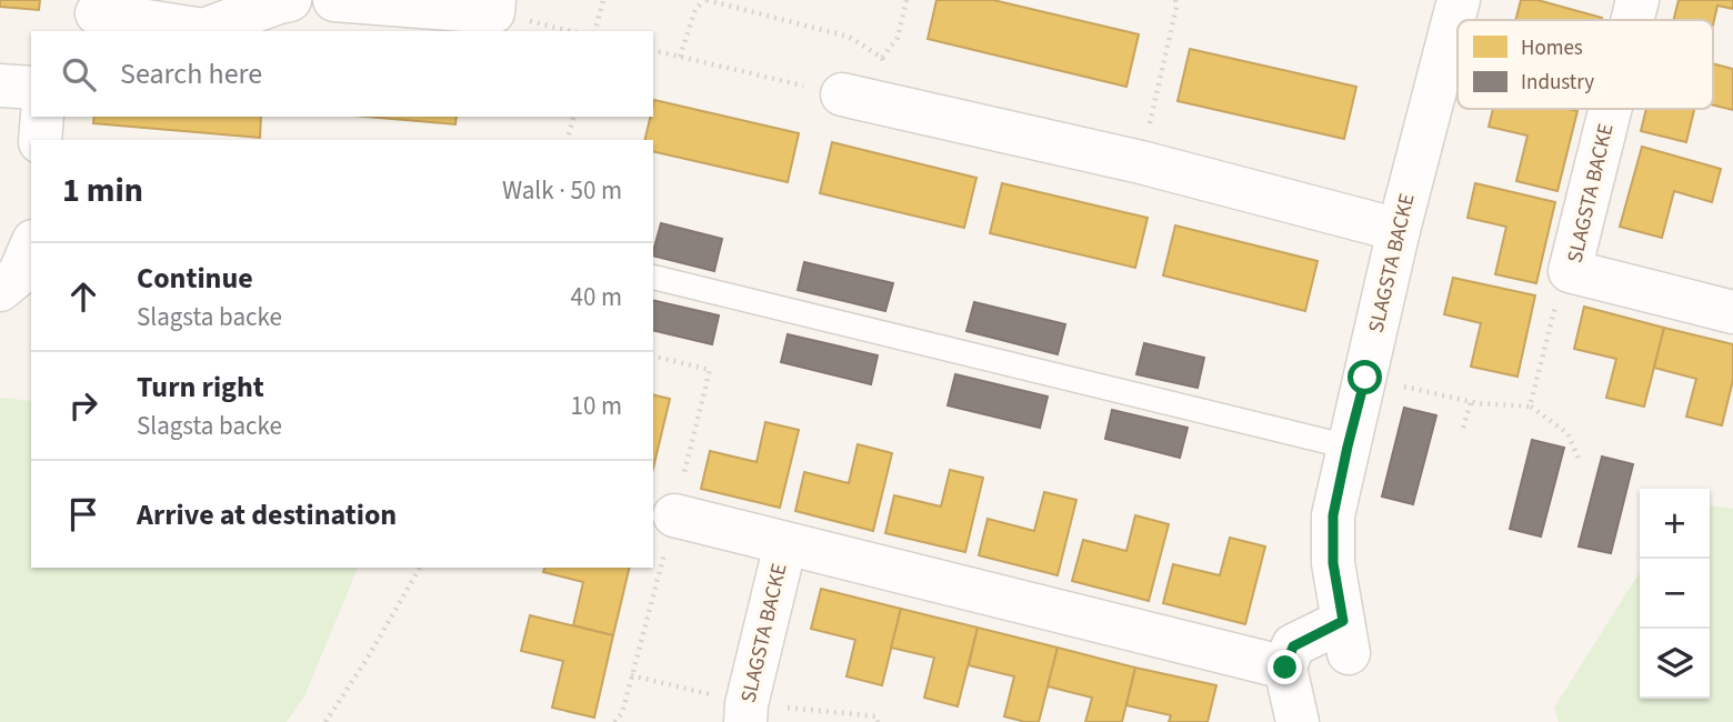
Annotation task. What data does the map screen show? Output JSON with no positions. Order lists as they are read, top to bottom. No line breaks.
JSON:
{"streets":{"street":["SLAGSTA BACKE"]},"legend":["Homes","Industry"],"page":{"search":"Search here","heading":["1 min","Walk · 50 m"],"list":[["Continue","Slagsta backe","40 m"],["Turn right","Slagsta backe","10 m"],"Arrive at destination"],"map_buttons":["+","−"]}}
